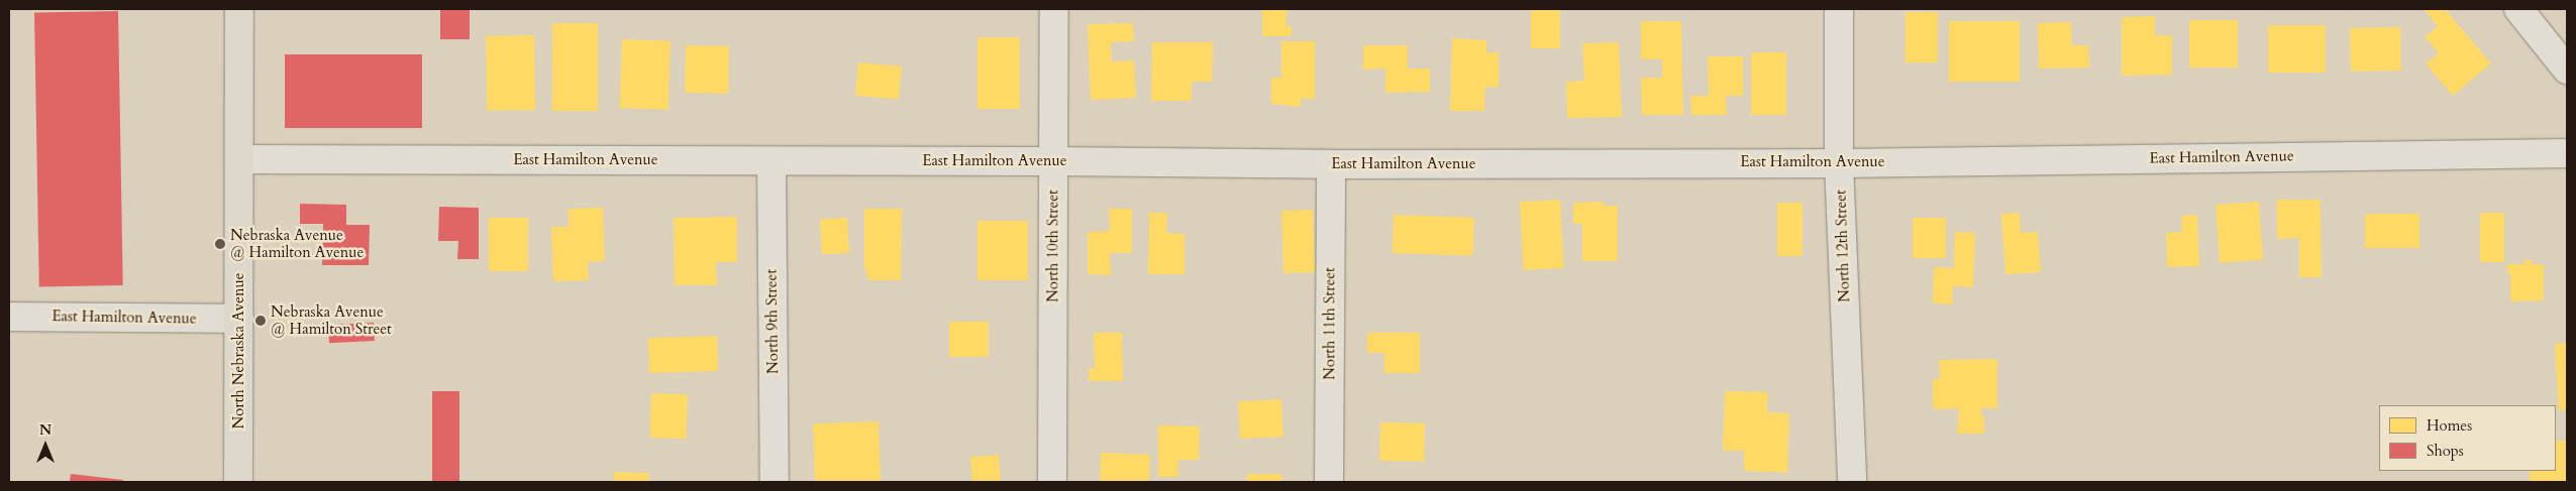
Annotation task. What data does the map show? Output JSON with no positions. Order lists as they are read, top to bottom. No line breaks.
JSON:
{"streets":{"main road":["North Nebraska Avenue"],"street":["East Hamilton Avenue","North 10th Street","North 12th Street","North 9th Street","North 11th Street"]},"crossings":[["East Hamilton Avenue","North 10th Street"],["East Hamilton Avenue","North 12th Street"],["East Hamilton Avenue","North 9th Street"],["East Hamilton Avenue","North 11th Street"],["East Hamilton Avenue","North Nebraska Avenue"]],"places":["Nebraska Avenue @ Hamilton Avenue","Nebraska Avenue @ Hamilton Street"],"legend":["Homes","Shops"],"north":"top"}
